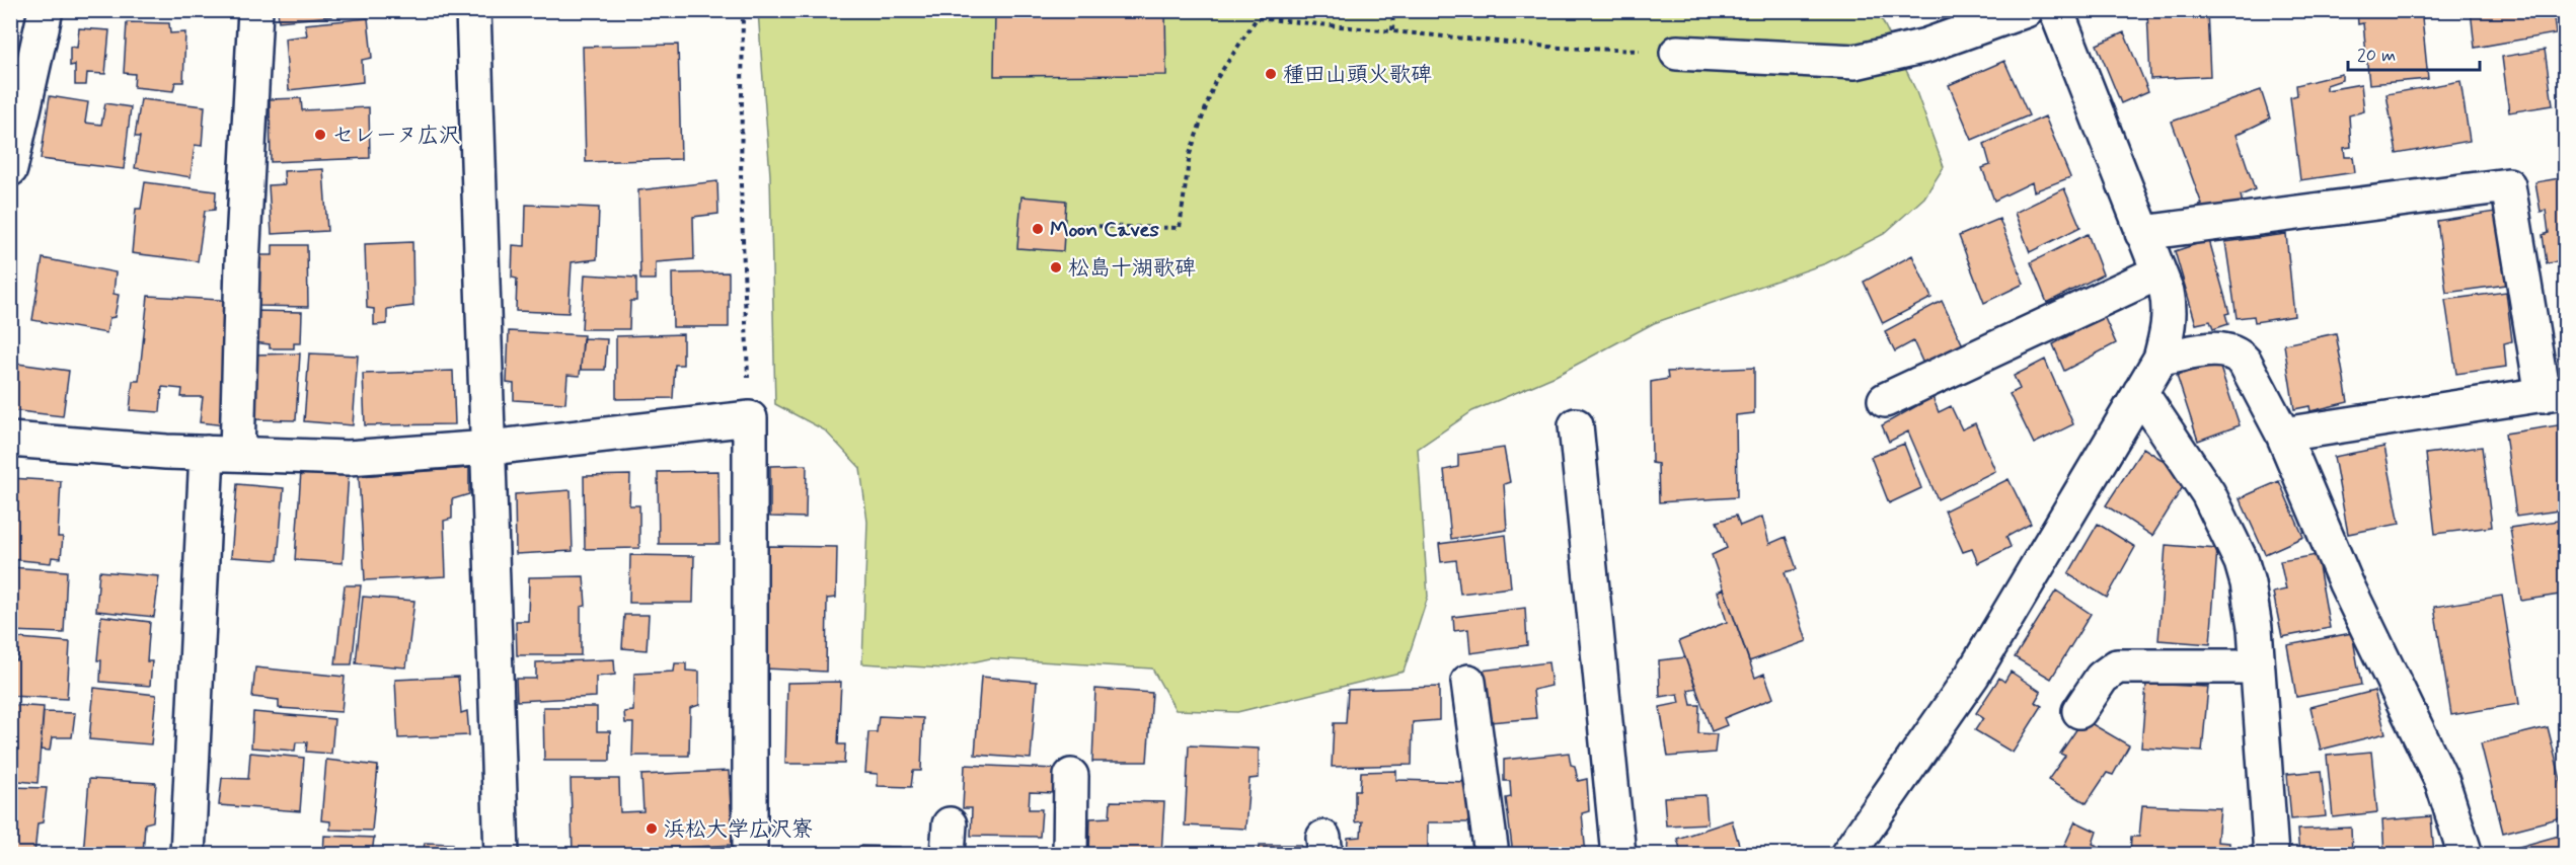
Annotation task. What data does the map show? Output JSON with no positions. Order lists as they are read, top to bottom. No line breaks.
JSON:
{"places":["種田山頭火歌碑","セレーヌ広沢","Moon Caves","松島十湖歌碑","浜松大学広沢寮"],"scale_bar":"20 m"}
